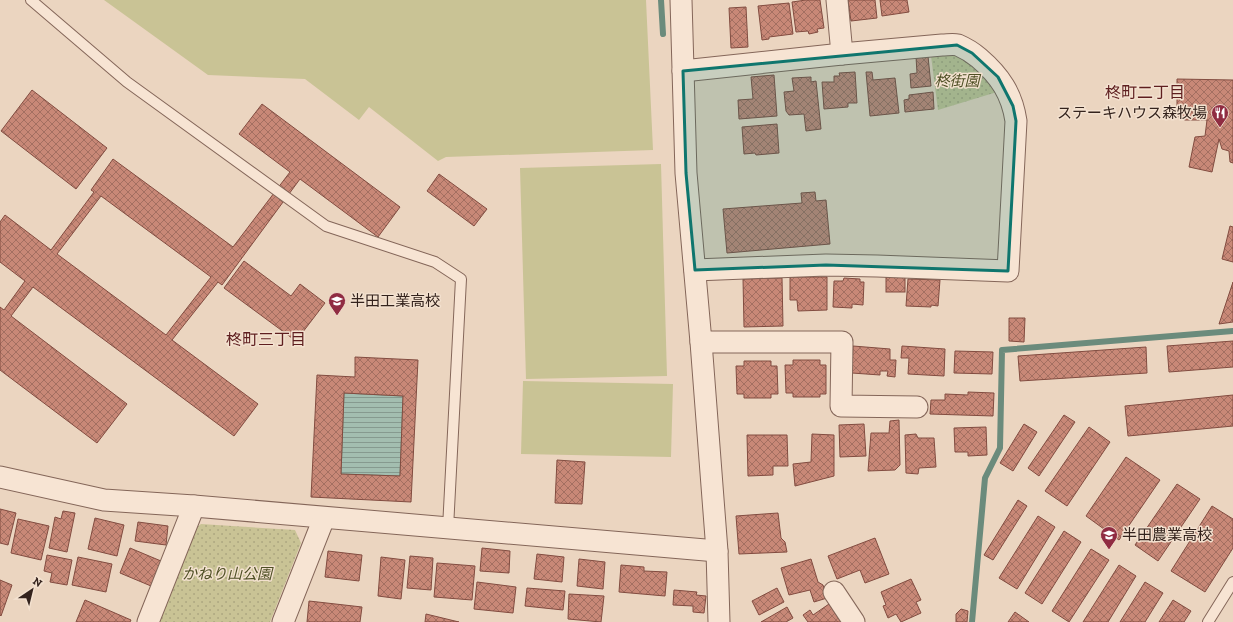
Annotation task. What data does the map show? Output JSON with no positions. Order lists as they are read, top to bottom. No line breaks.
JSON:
{"districts":["柊町二丁目","柊町三丁目"],"parks":["柊街園","かねり山公園"],"places":{"restaurant":["ステーキハウス森牧場"],"school or university":["半田工業高校","半田農業高校"]},"north":"top right"}
